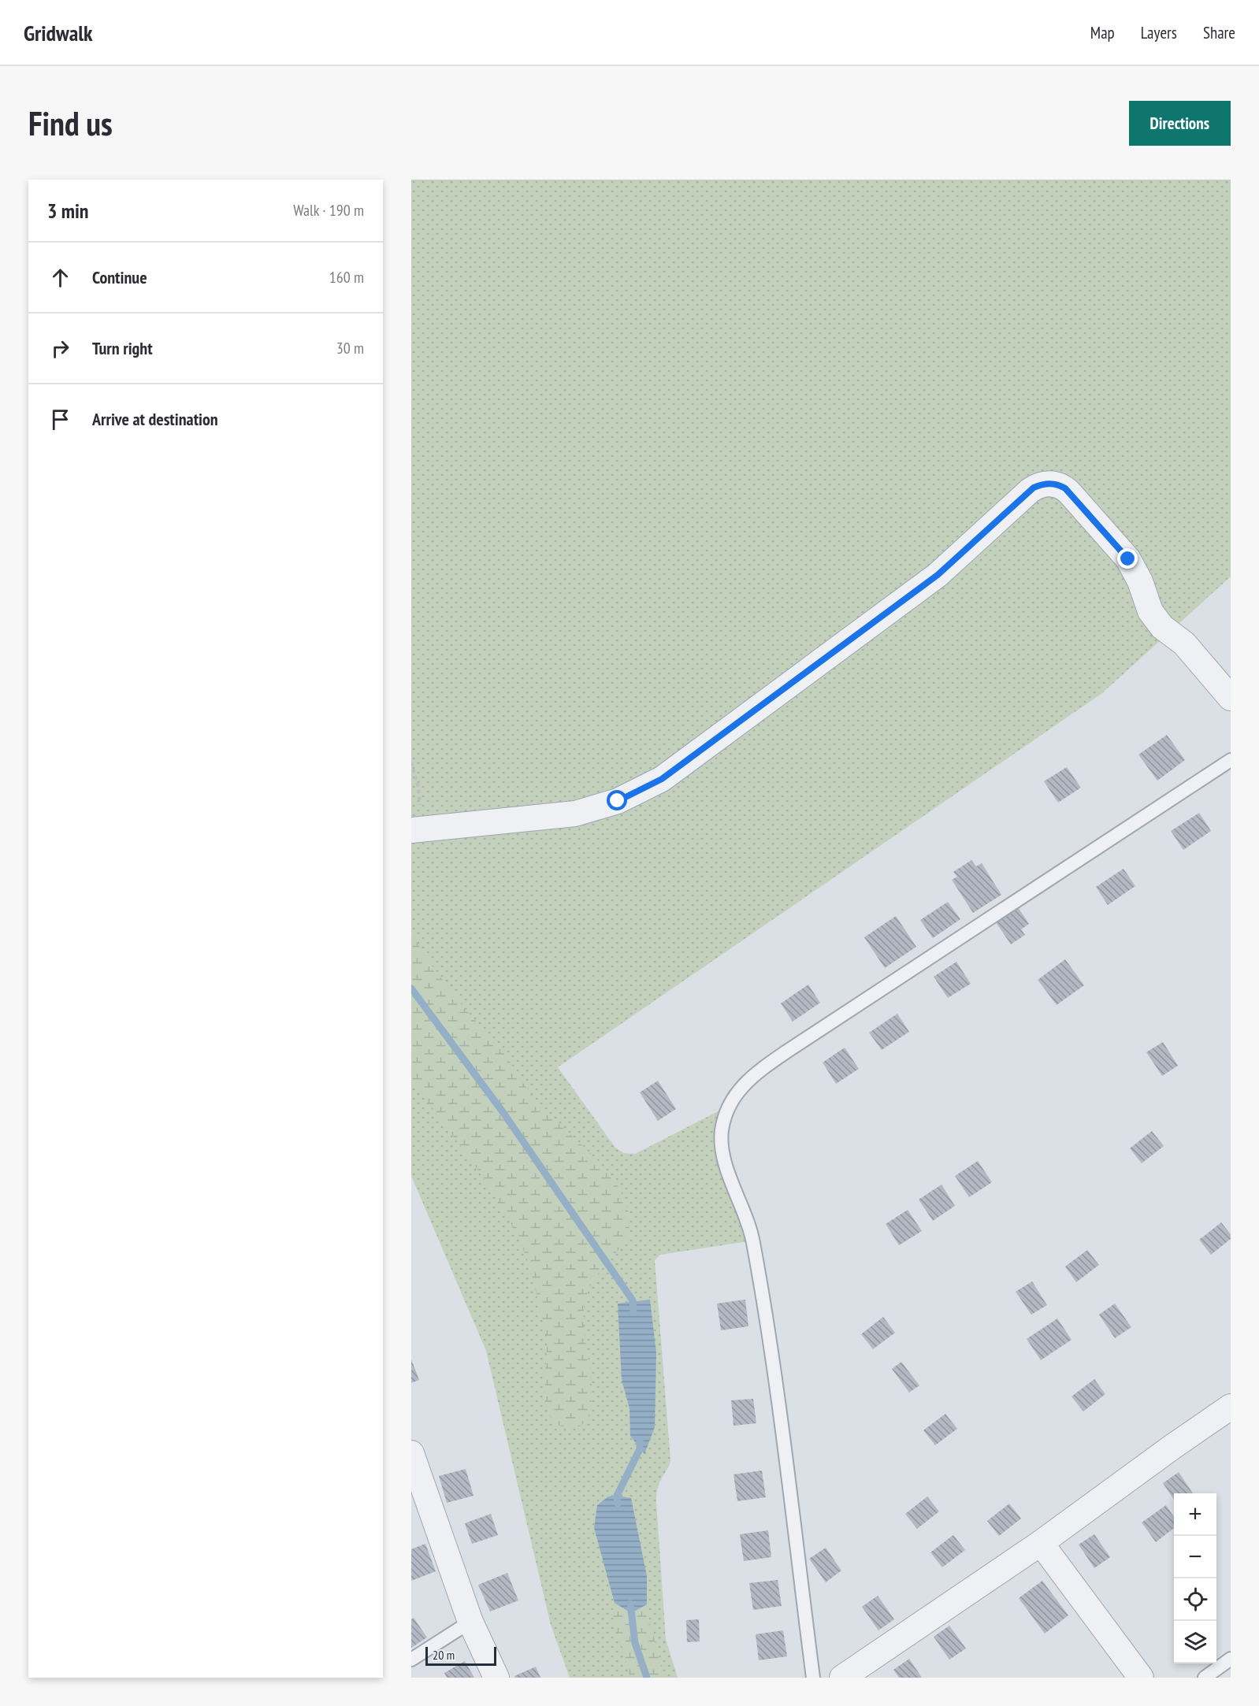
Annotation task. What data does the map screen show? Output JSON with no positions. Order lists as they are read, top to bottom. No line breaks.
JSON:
{"scale_bar":"20 m","page":{"header":"Gridwalk","nav":["Map","Layers","Share"],"buttons":"Directions","title":"Find us","heading":["3 min","Walk · 190 m"],"list":[["Continue","160 m"],["Turn right","30 m"],"Arrive at destination"],"map_buttons":["+","−"],"scale":"20 m"}}
